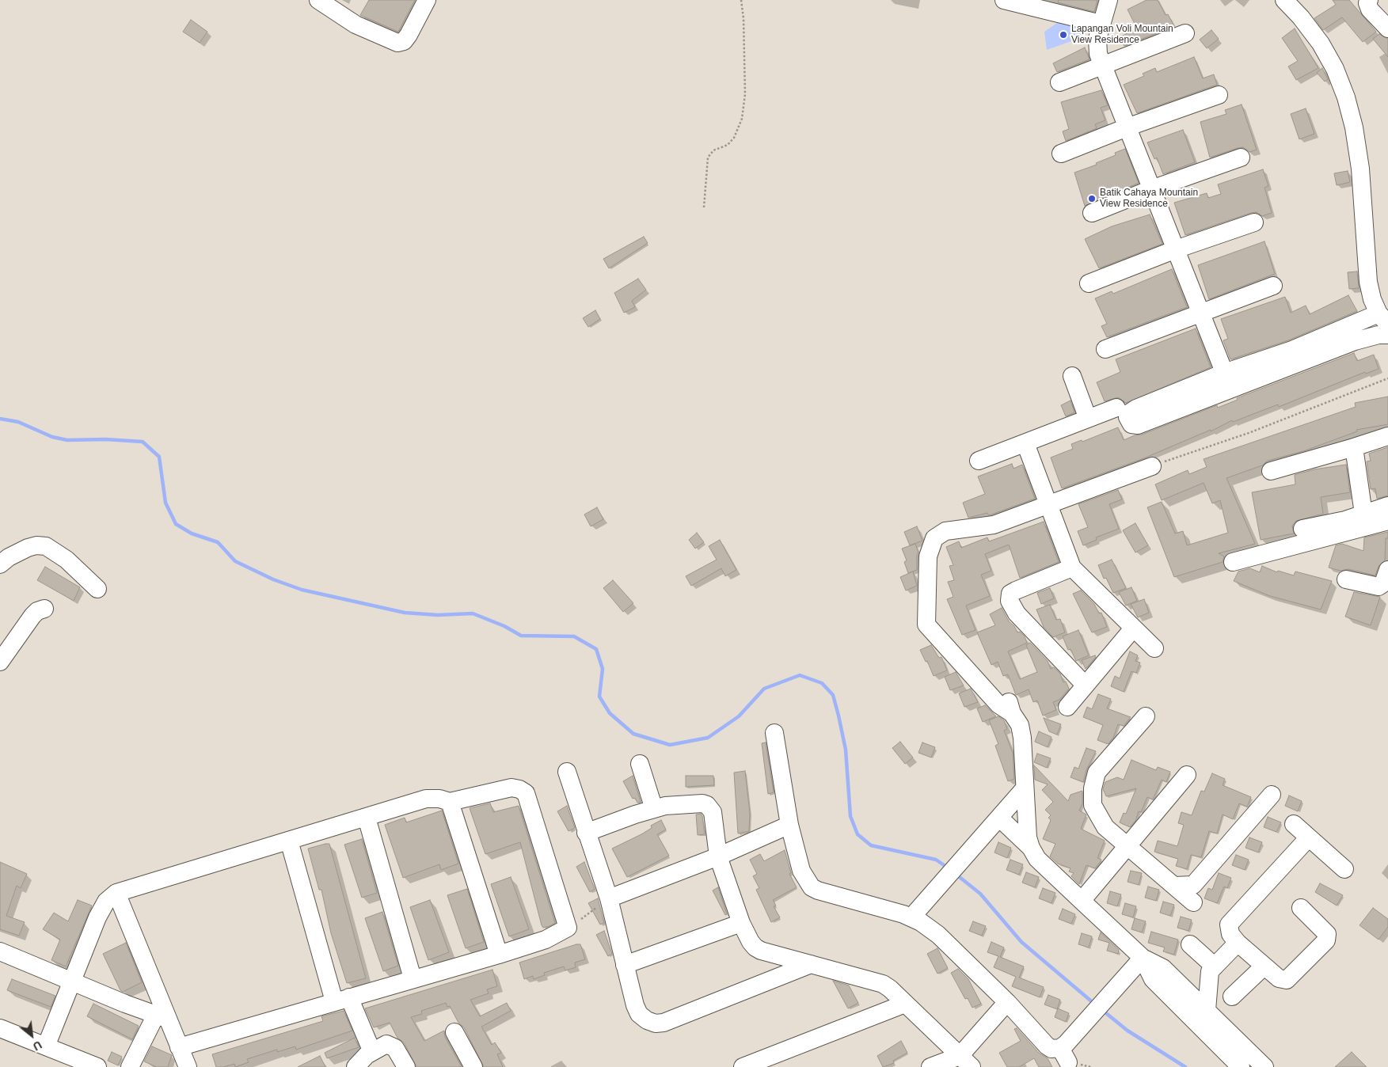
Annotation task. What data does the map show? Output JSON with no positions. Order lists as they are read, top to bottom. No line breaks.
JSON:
{"places":["Lapangan Voli Mountain View Residence","Batik Cahaya Mountain View Residence"],"north":"bottom right"}
